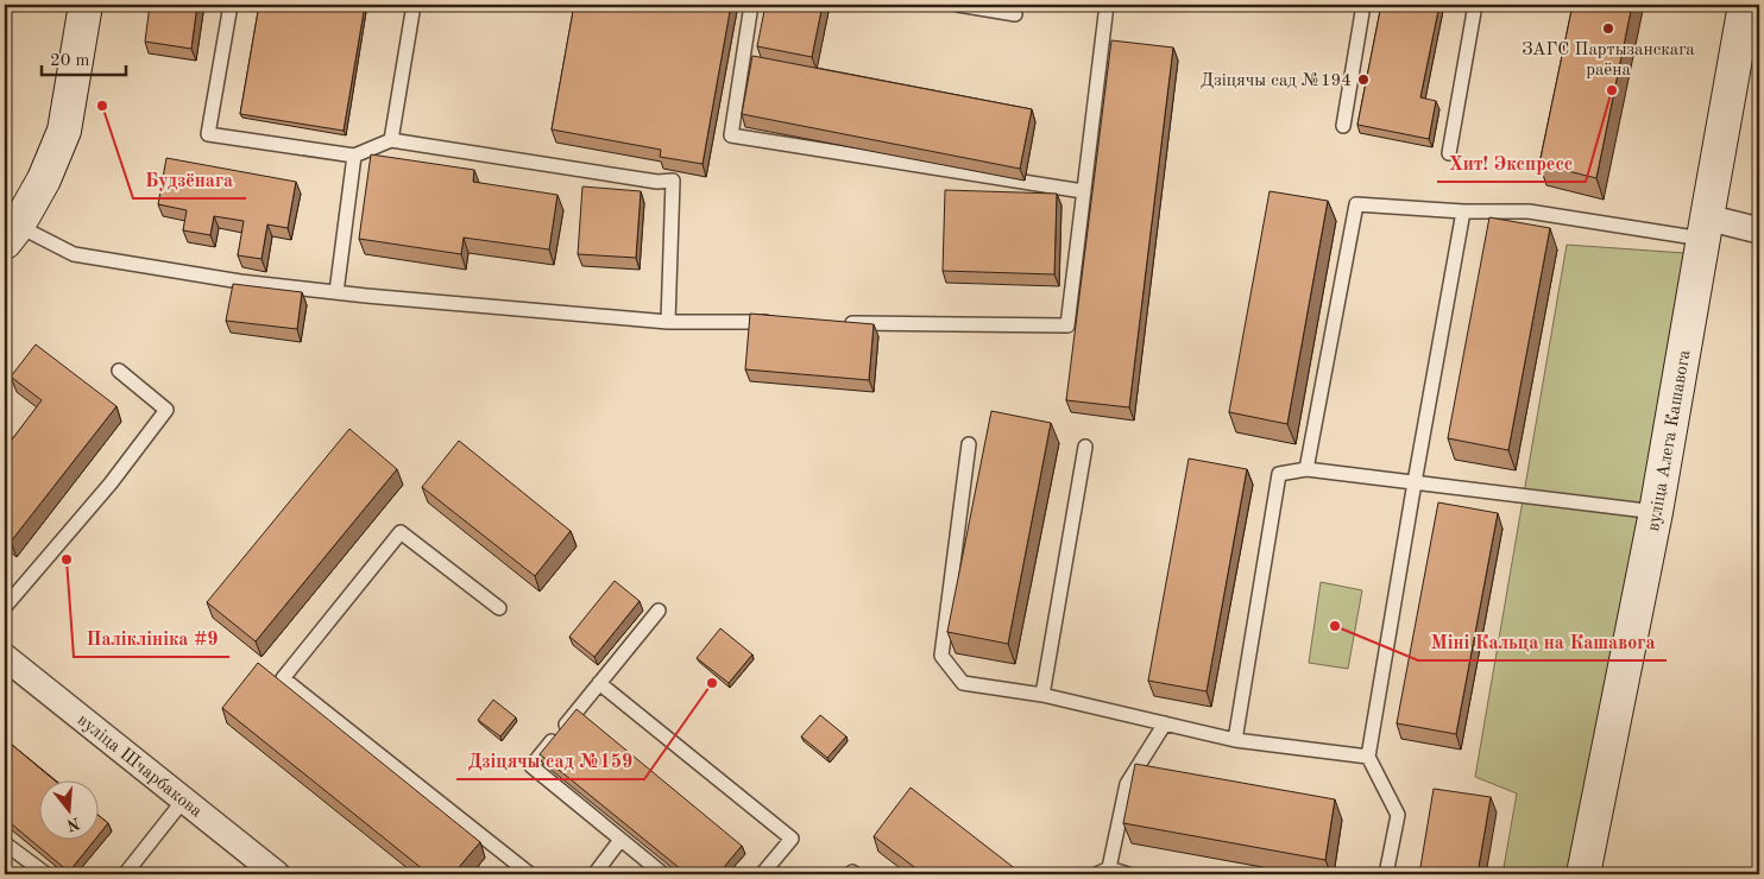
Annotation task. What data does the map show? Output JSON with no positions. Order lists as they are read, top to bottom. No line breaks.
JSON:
{"streets":{"main road":["вуліца Алега Кашавога"],"street":["вуліца Шчарбакова"]},"places":["ЗАГС Партызанскага раёна","Дзіцячы сад №194","Хит! Экспресс","Будзёнага","Паліклініка #9","Міні Кальца на Кашавога","Дзіцячы сад №159"],"scale_bar":"20 m","north":"bottom"}
